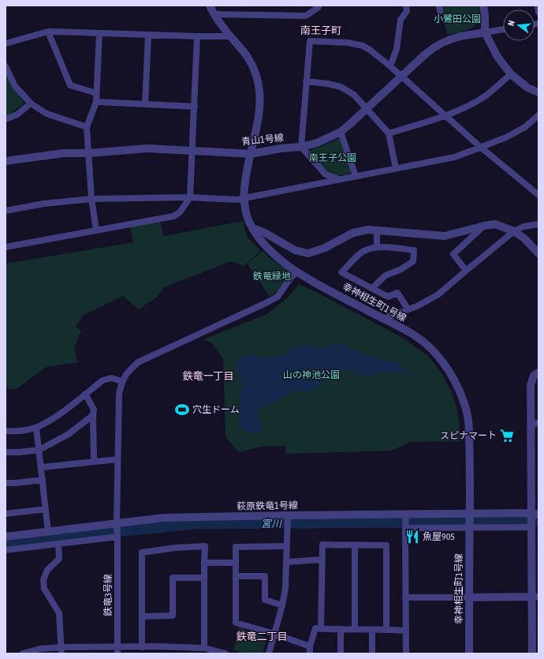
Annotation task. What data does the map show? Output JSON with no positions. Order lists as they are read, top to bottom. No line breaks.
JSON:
{"streets":{"street":["青山1号線","幸神相生町1号線","萩原鉄竜1号線","鉄竜3号線"]},"crossings":[["青山1号線","幸神相生町1号線"],["幸神相生町1号線","萩原鉄竜1号線"],["萩原鉄竜1号線","鉄竜3号線"]],"districts":["南王子町","鉄竜一丁目","鉄竜二丁目"],"water":["宮川"],"parks":["小鷺田公園","南王子公園","鉄竜緑地","山の神池公園"],"places":{"sports":["穴生ドーム"],"supermarket":["スピナマート"],"restaurant":["魚屋905"]},"north":"left"}
